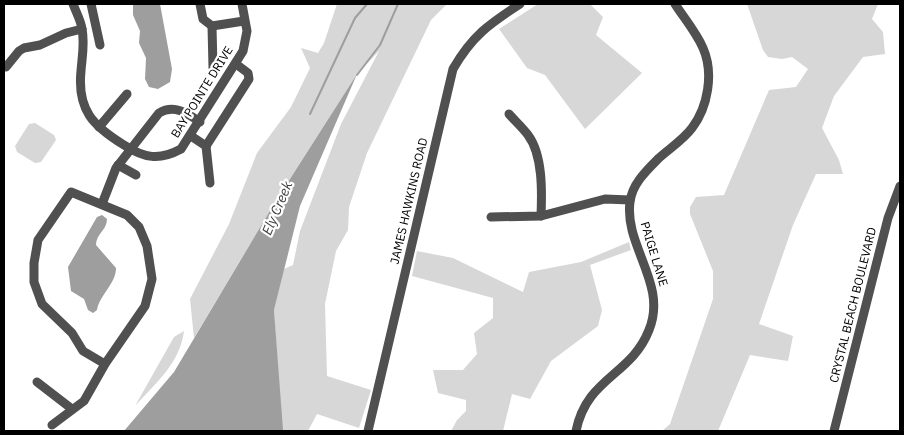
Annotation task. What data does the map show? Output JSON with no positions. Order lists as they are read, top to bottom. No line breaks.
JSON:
{"streets":{"street":["BAY POINTE DRIVE","JAMES HAWKINS ROAD","PAIGE LANE","CRYSTAL BEACH BOULEVARD"]},"water":["Ely Creek"]}
